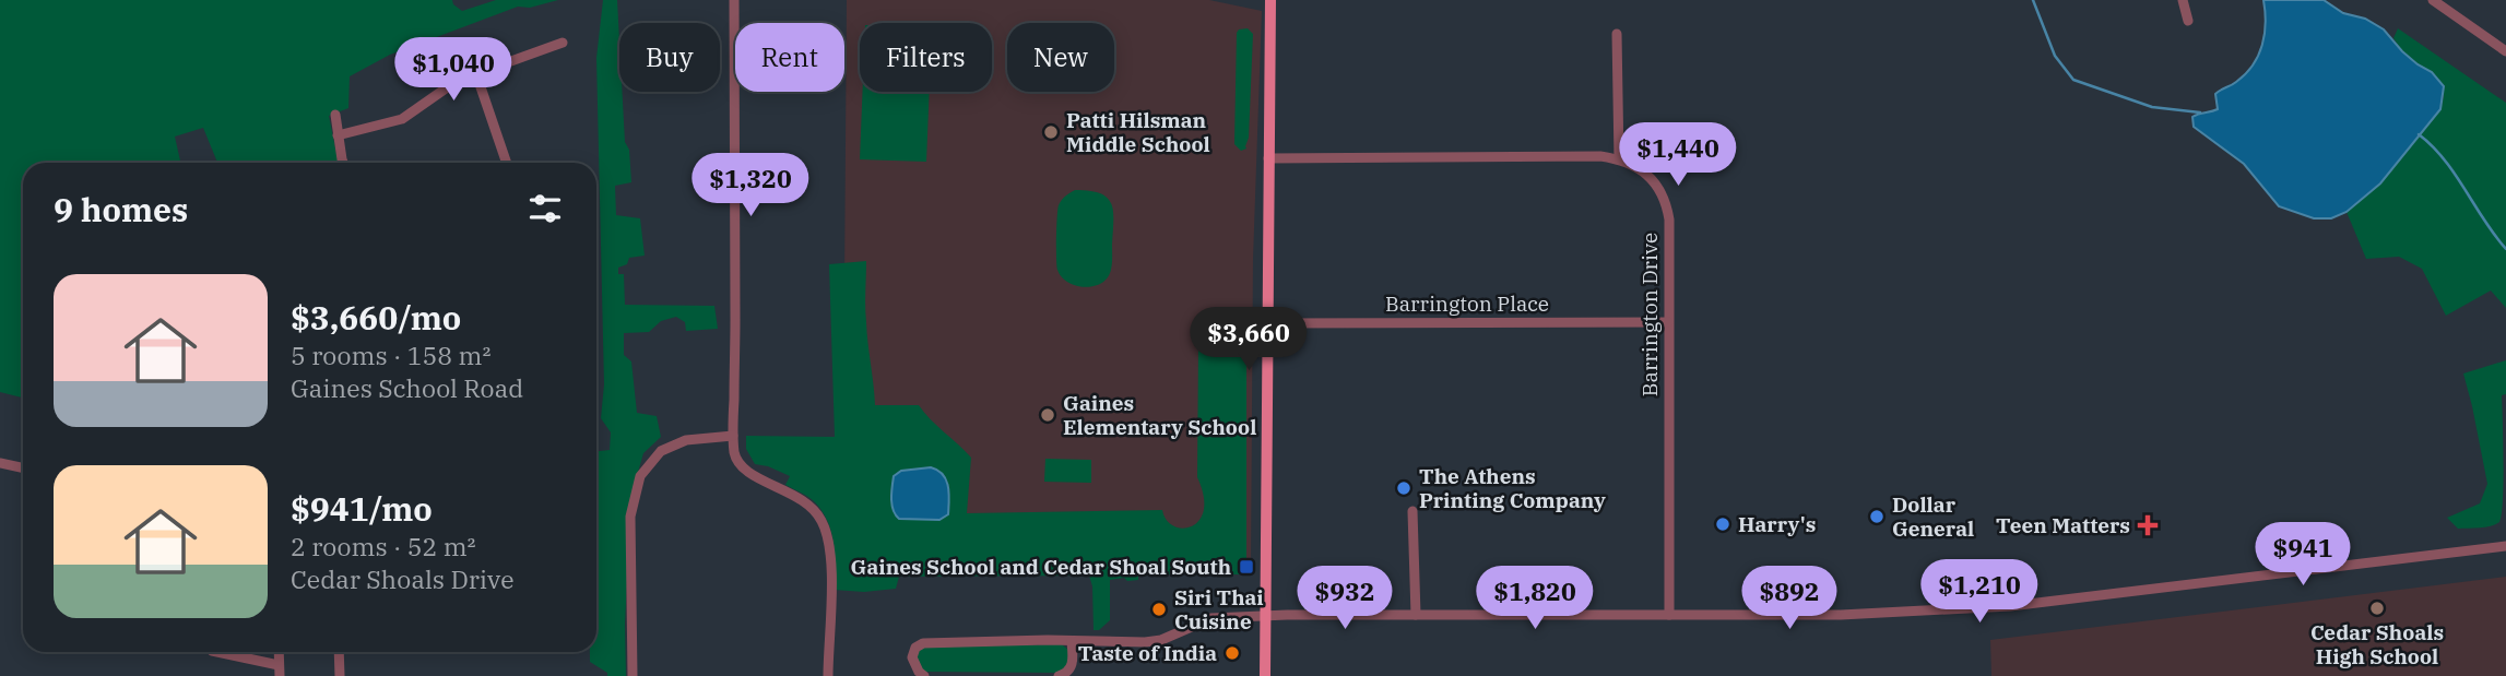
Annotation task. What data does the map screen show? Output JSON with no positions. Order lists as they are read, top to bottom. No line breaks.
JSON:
{"streets":{"street":["Barrington Place","Barrington Drive"]},"crossings":[["Barrington Place","Barrington Drive"]],"places":{"other":["Patti Hilsman Middle School","Gaines Elementary School","The Athens Printing Company","Dollar General","Harry's","Cedar Shoals High School","Siri Thai Cuisine","Taste of India"],"health":["Teen Matters"],"transit":["Gaines School and Cedar Shoal South"]},"page":{"chip":["Buy","Rent","Filters","New"],"price":["$1,040","$1,440","$1,320","$3,660","$941","$1,210","$932","$1,820","$892"],"heading":"9 homes","list":[{"name":"$3,660/mo","note":"5 rooms · 158 m² · Gaines School Road"},{"name":"$941/mo","note":"2 rooms · 52 m² · Cedar Shoals Drive"}]}}
